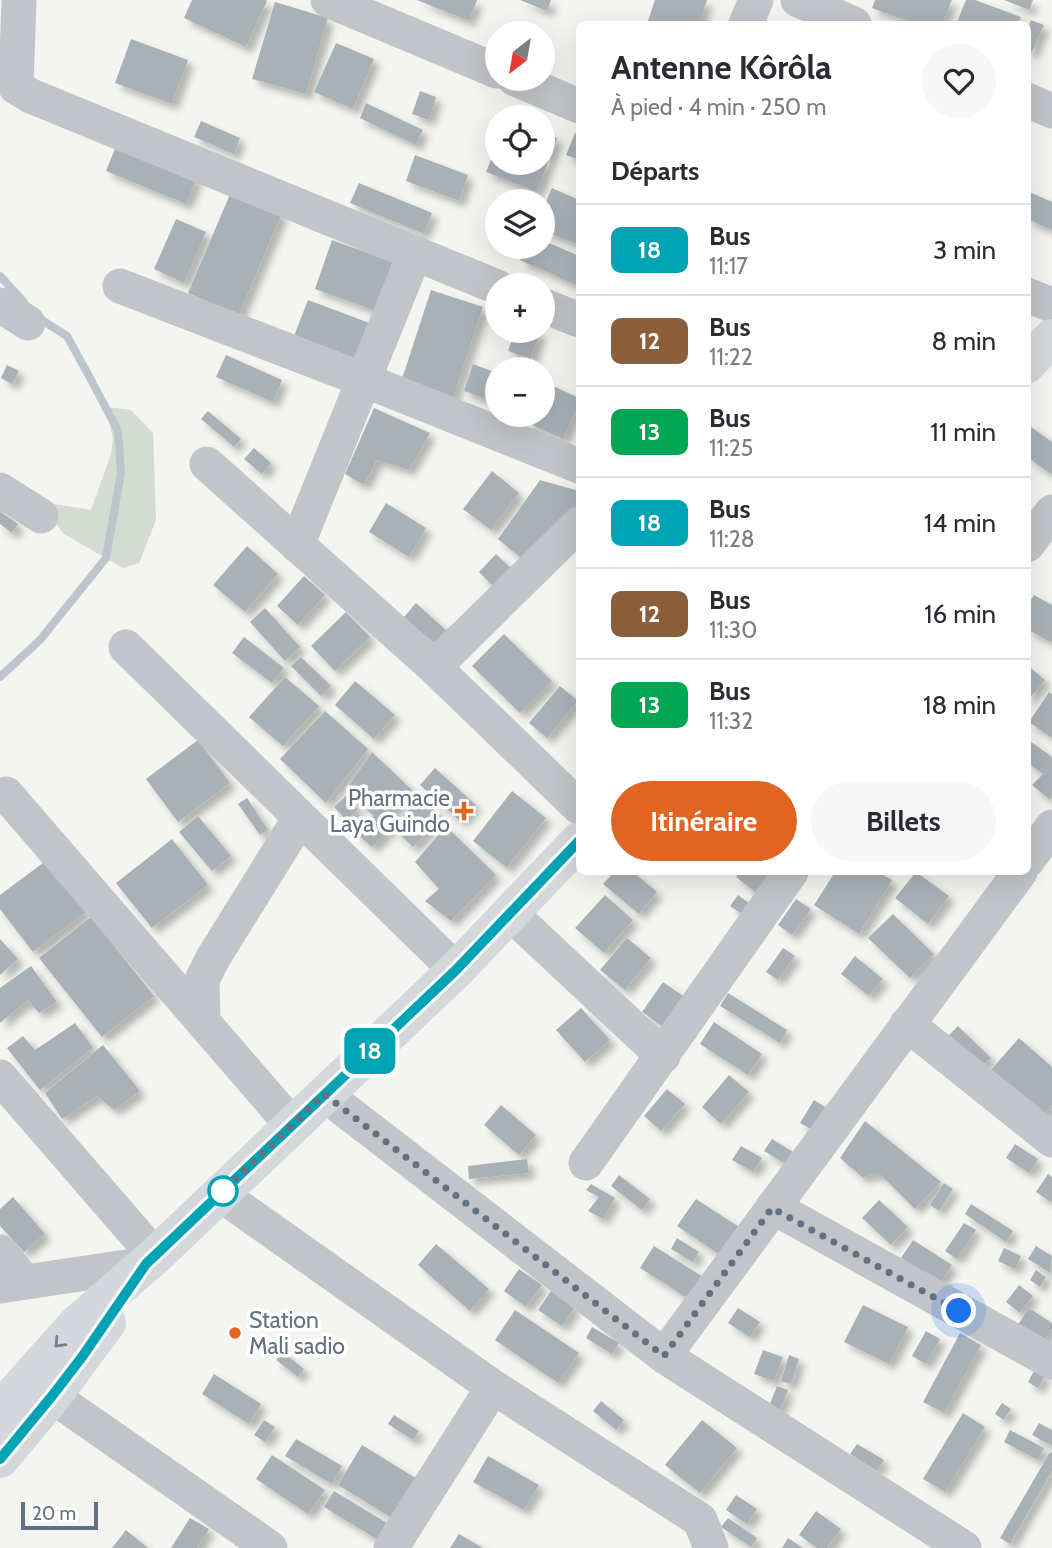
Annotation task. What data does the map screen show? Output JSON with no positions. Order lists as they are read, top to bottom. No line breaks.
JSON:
{"places":{"health":["Pharmacie Laya Guindo"],"other":["Station Mali sadio"]},"lines":["bus line 18"],"scale_bar":"20 m","north":"bottom left","page":{"on_map":"18","map_buttons":["+","−"],"heading":[["Antenne Kôrôla","À pied · 4 min · 250 m"],"Départs"],"list":[{"mark":"18","name":"Bus","note":"11:17","value":"3 min"},{"mark":"12","name":"Bus","note":"11:22","value":"8 min"},{"mark":"13","name":"Bus","note":"11:25","value":"11 min"},{"mark":"18","name":"Bus","note":"11:28","value":"14 min"},{"mark":"12","name":"Bus","note":"11:30","value":"16 min"},{"mark":"13","name":"Bus","note":"11:32","value":"18 min"}],"buttons":["Itinéraire","Billets"],"scale":"20 m"}}
